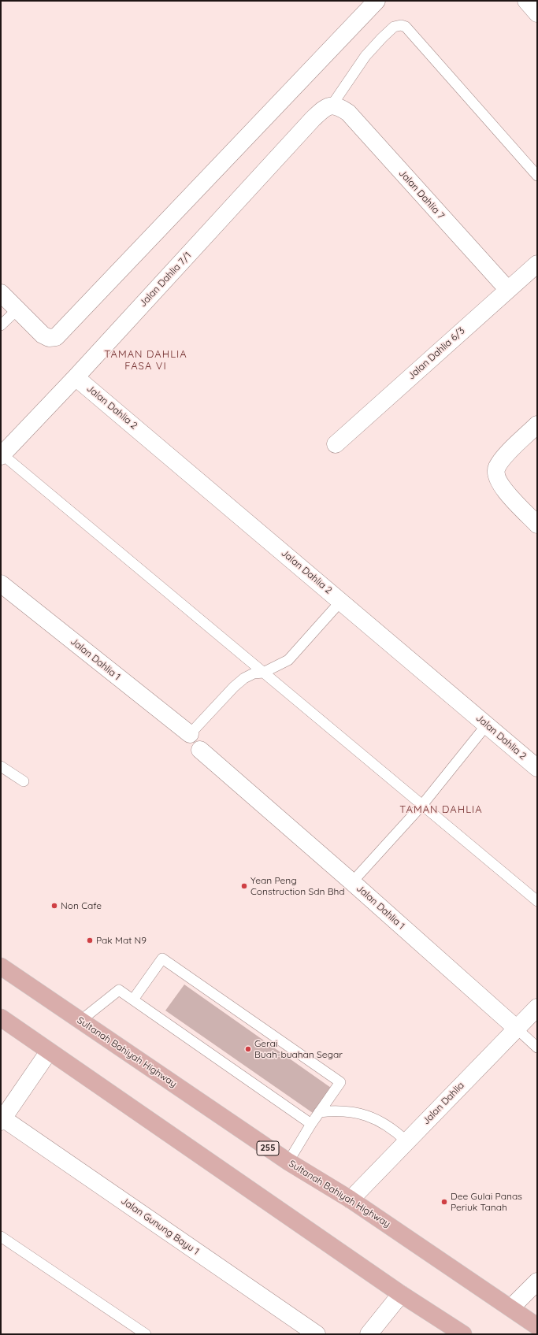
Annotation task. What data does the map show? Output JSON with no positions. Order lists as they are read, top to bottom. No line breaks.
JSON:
{"streets":{"main road":["Sultanah Bahiyah Highway","255"],"street":["Jalan Dahlia 7","Jalan Dahlia 7/1","Jalan Dahlia 6/3","Jalan Dahlia 2","Jalan Dahlia 1","Jalan Dahlia","Jalan Gunung Bayu 1"]},"crossings":[["Jalan Dahlia 7","Jalan Dahlia 7/1"],["Jalan Dahlia 7","Jalan Dahlia 6/3"],["Jalan Dahlia 7/1","Jalan Dahlia 2"],["Jalan Dahlia 1","Jalan Dahlia"],["Sultanah Bahiyah Highway","Jalan Dahlia"]],"districts":["TAMAN DAHLIA FASA VI","TAMAN DAHLIA"],"places":["Yean Peng Construction Sdn Bhd","Non Cafe","Pak Mat N9","Gerai Buah-buahan Segar","Dee Gulai Panas Periuk Tanah"]}
